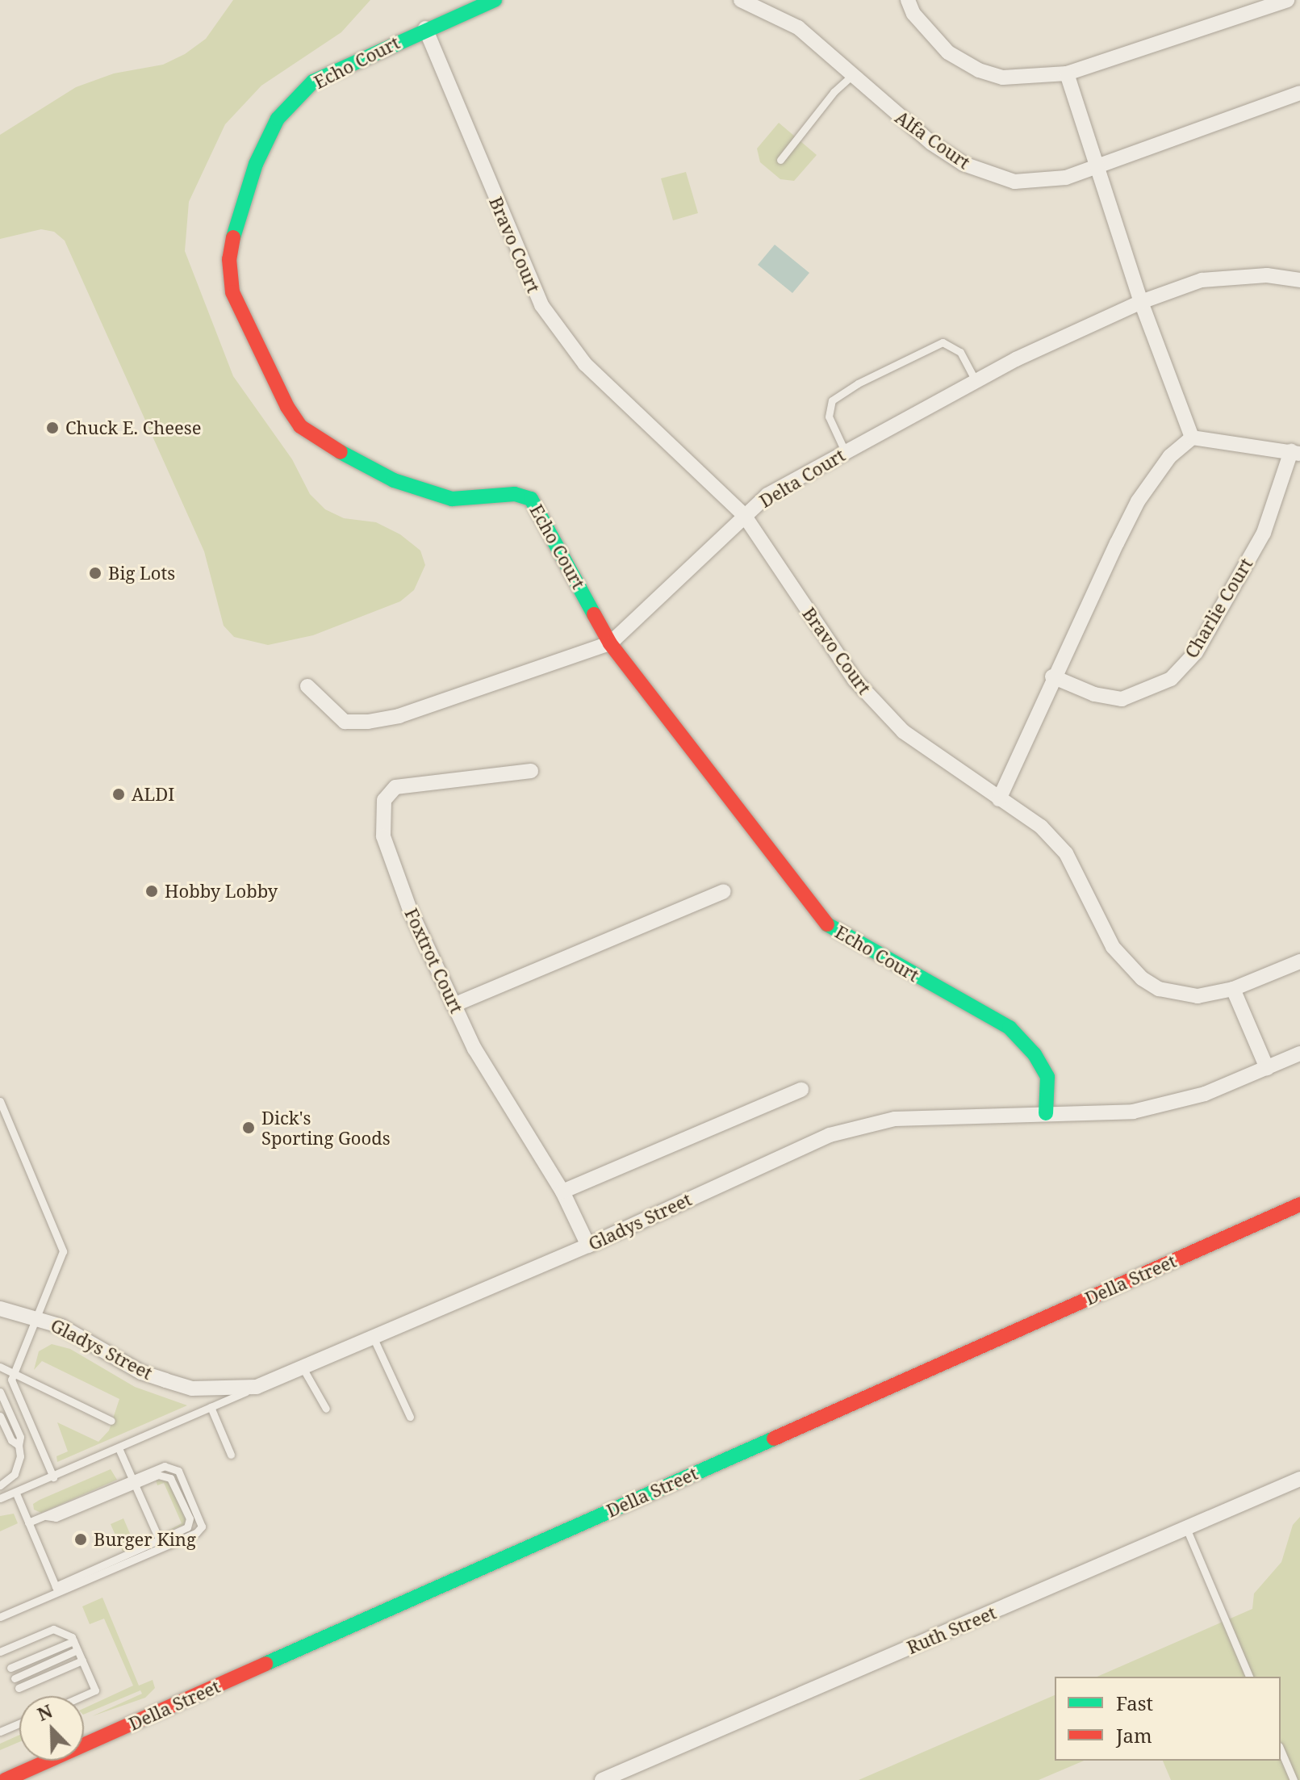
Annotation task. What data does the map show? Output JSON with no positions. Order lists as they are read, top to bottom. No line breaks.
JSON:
{"streets":{"street":["Echo Court","Alfa Court","Bravo Court","Delta Court","Charlie Court","Foxtrot Court","Gladys Street","Della Street","Ruth Street"]},"crossings":[["Echo Court","Bravo Court"],["Echo Court","Delta Court"],["Echo Court","Gladys Street"],["Bravo Court","Delta Court"],["Foxtrot Court","Gladys Street"]],"places":["Chuck E. Cheese","Big Lots","ALDI","Hobby Lobby","Dick's Sporting Goods","Burger King"],"legend":["Fast","Jam"],"north":"top left"}
